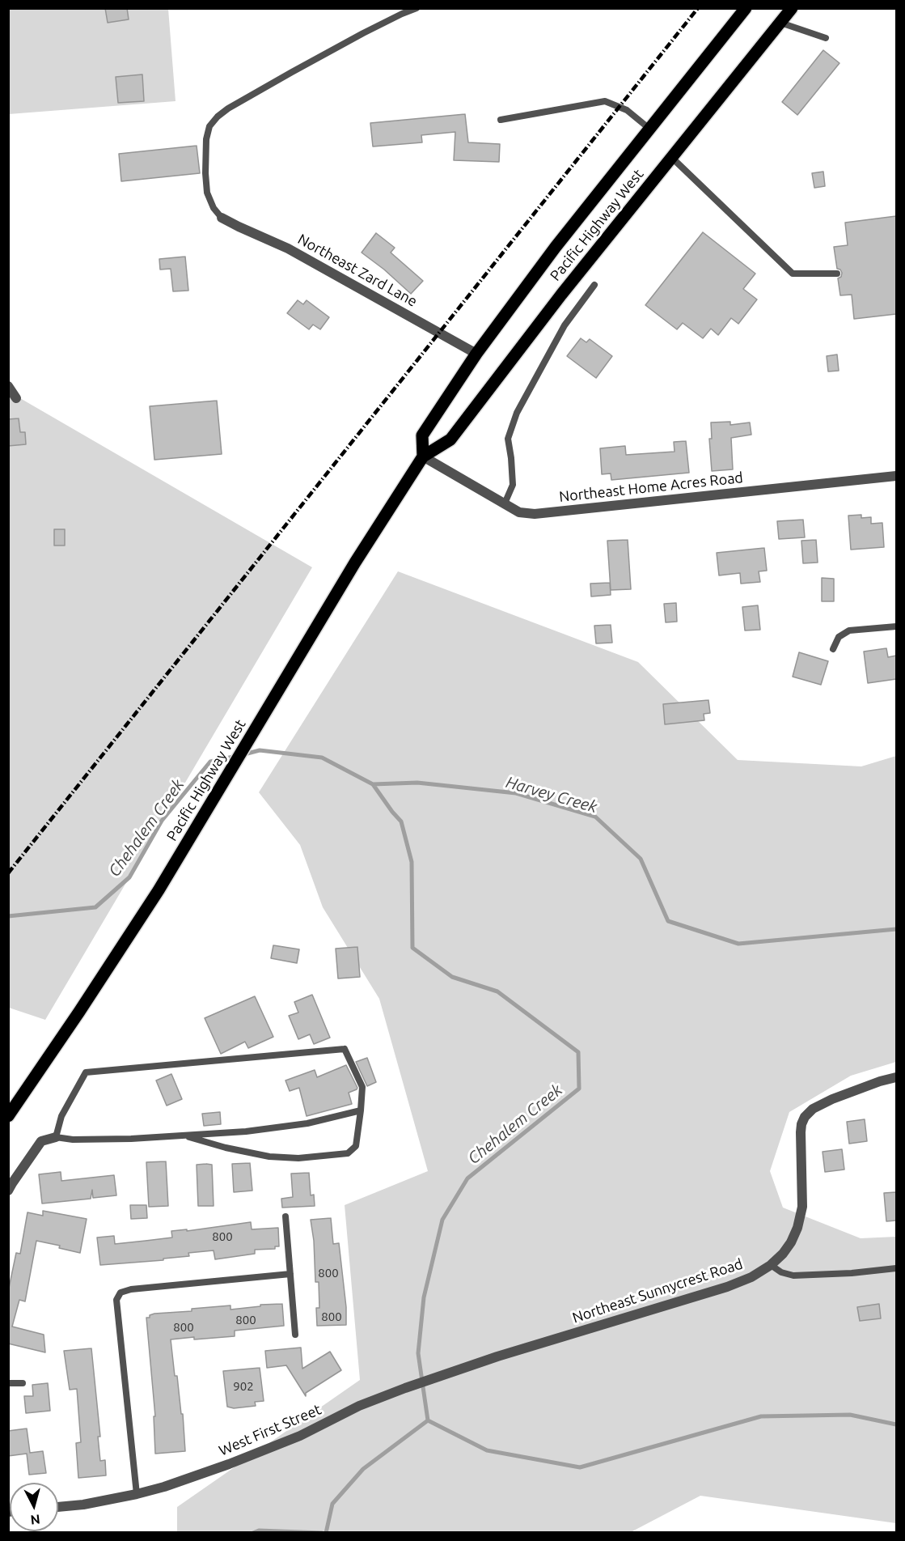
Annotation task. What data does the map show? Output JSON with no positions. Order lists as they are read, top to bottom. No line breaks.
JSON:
{"streets":{"main road":["Pacific Highway West"],"street":["Northeast Zard Lane","Northeast Home Acres Road","Northeast Sunnycrest Road","West First Street"]},"crossings":[["Pacific Highway West","Northeast Zard Lane"],["Pacific Highway West","Northeast Home Acres Road"],["Northeast Sunnycrest Road","West First Street"]],"water":["Harvey Creek","Chehalem Creek"],"house_numbers":["800","800","800","800","800","902"],"north":"bottom"}
